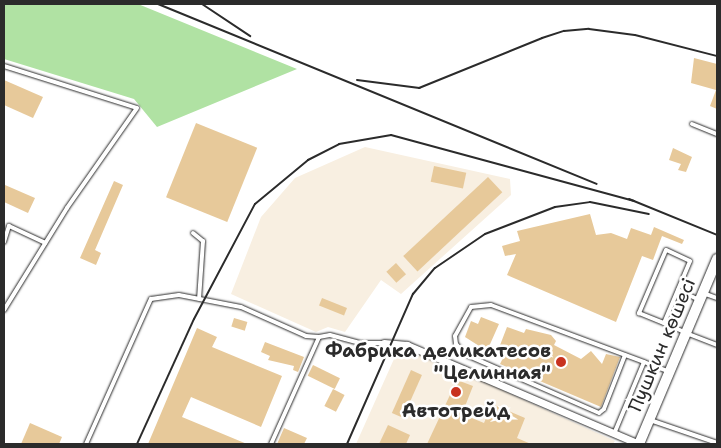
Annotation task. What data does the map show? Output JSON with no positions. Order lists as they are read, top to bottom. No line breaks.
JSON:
{"streets":{"main road":["Пушкин көшесі"]},"places":["Фабрика деликатесов \"Целинная\"","Автотрейд"]}
